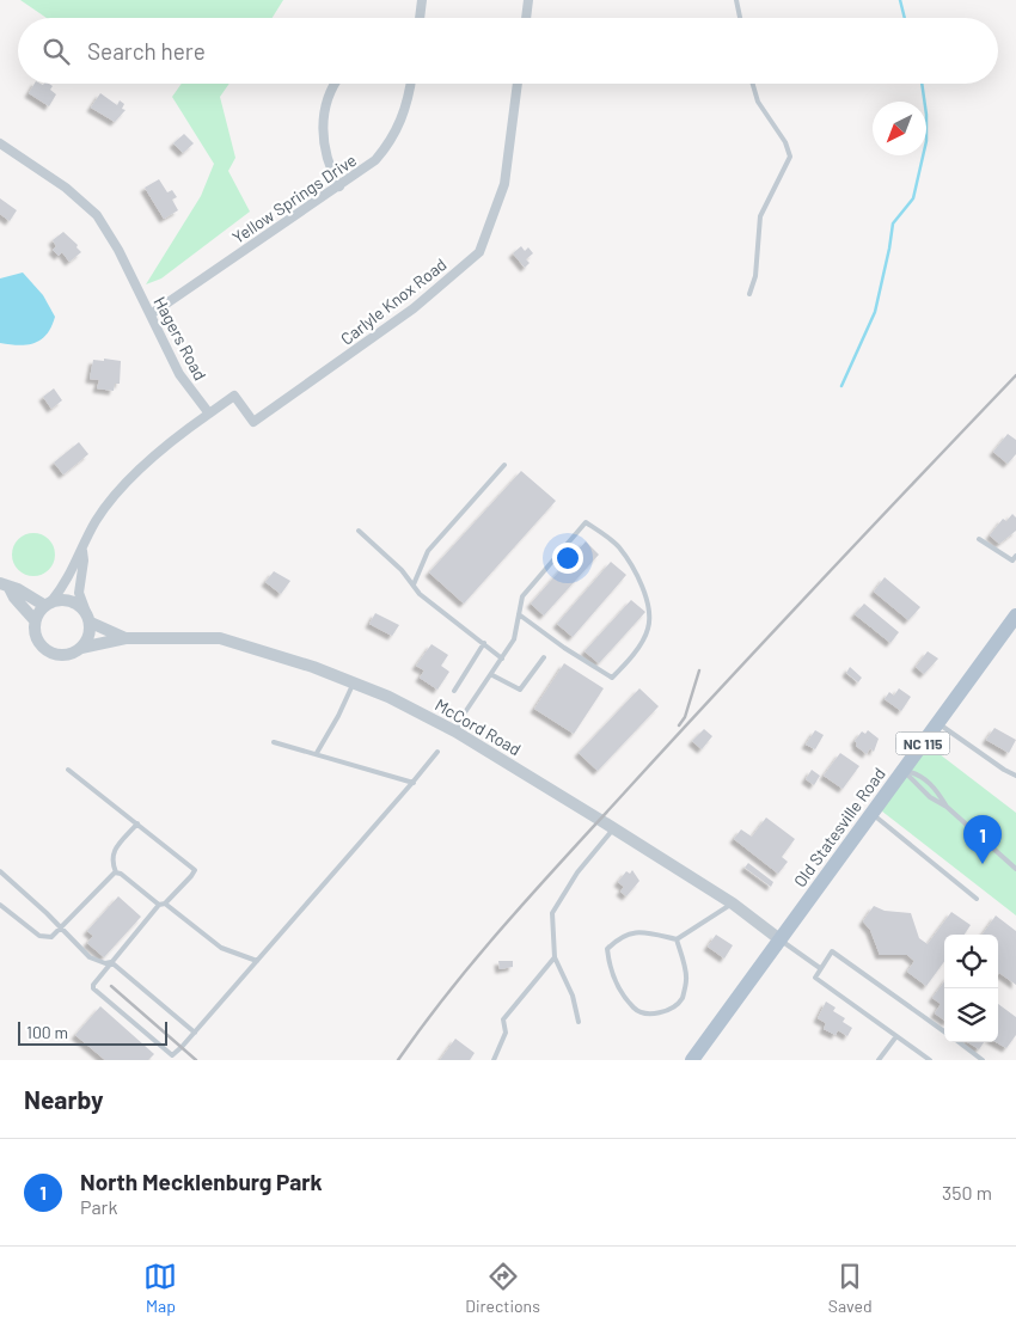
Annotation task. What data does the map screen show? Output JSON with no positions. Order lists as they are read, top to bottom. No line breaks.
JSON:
{"streets":{"main road":["NC 115","Old Statesville Road"],"street":["Yellow Springs Drive","Carlyle Knox Road","Hagers Road","McCord Road"]},"crossings":[["Yellow Springs Drive","Hagers Road"],["Carlyle Knox Road","Hagers Road"],["McCord Road","Old Statesville Road"]],"scale_bar":"100 m","north":"bottom left","page":{"search":"Search here","pins":"1","scale":"100 m","heading":"Nearby","list":[{"mark":"1","name":"North Mecklenburg Park","note":"Park","value":"350 m"}],"nav":["Map","Directions","Saved"]}}
